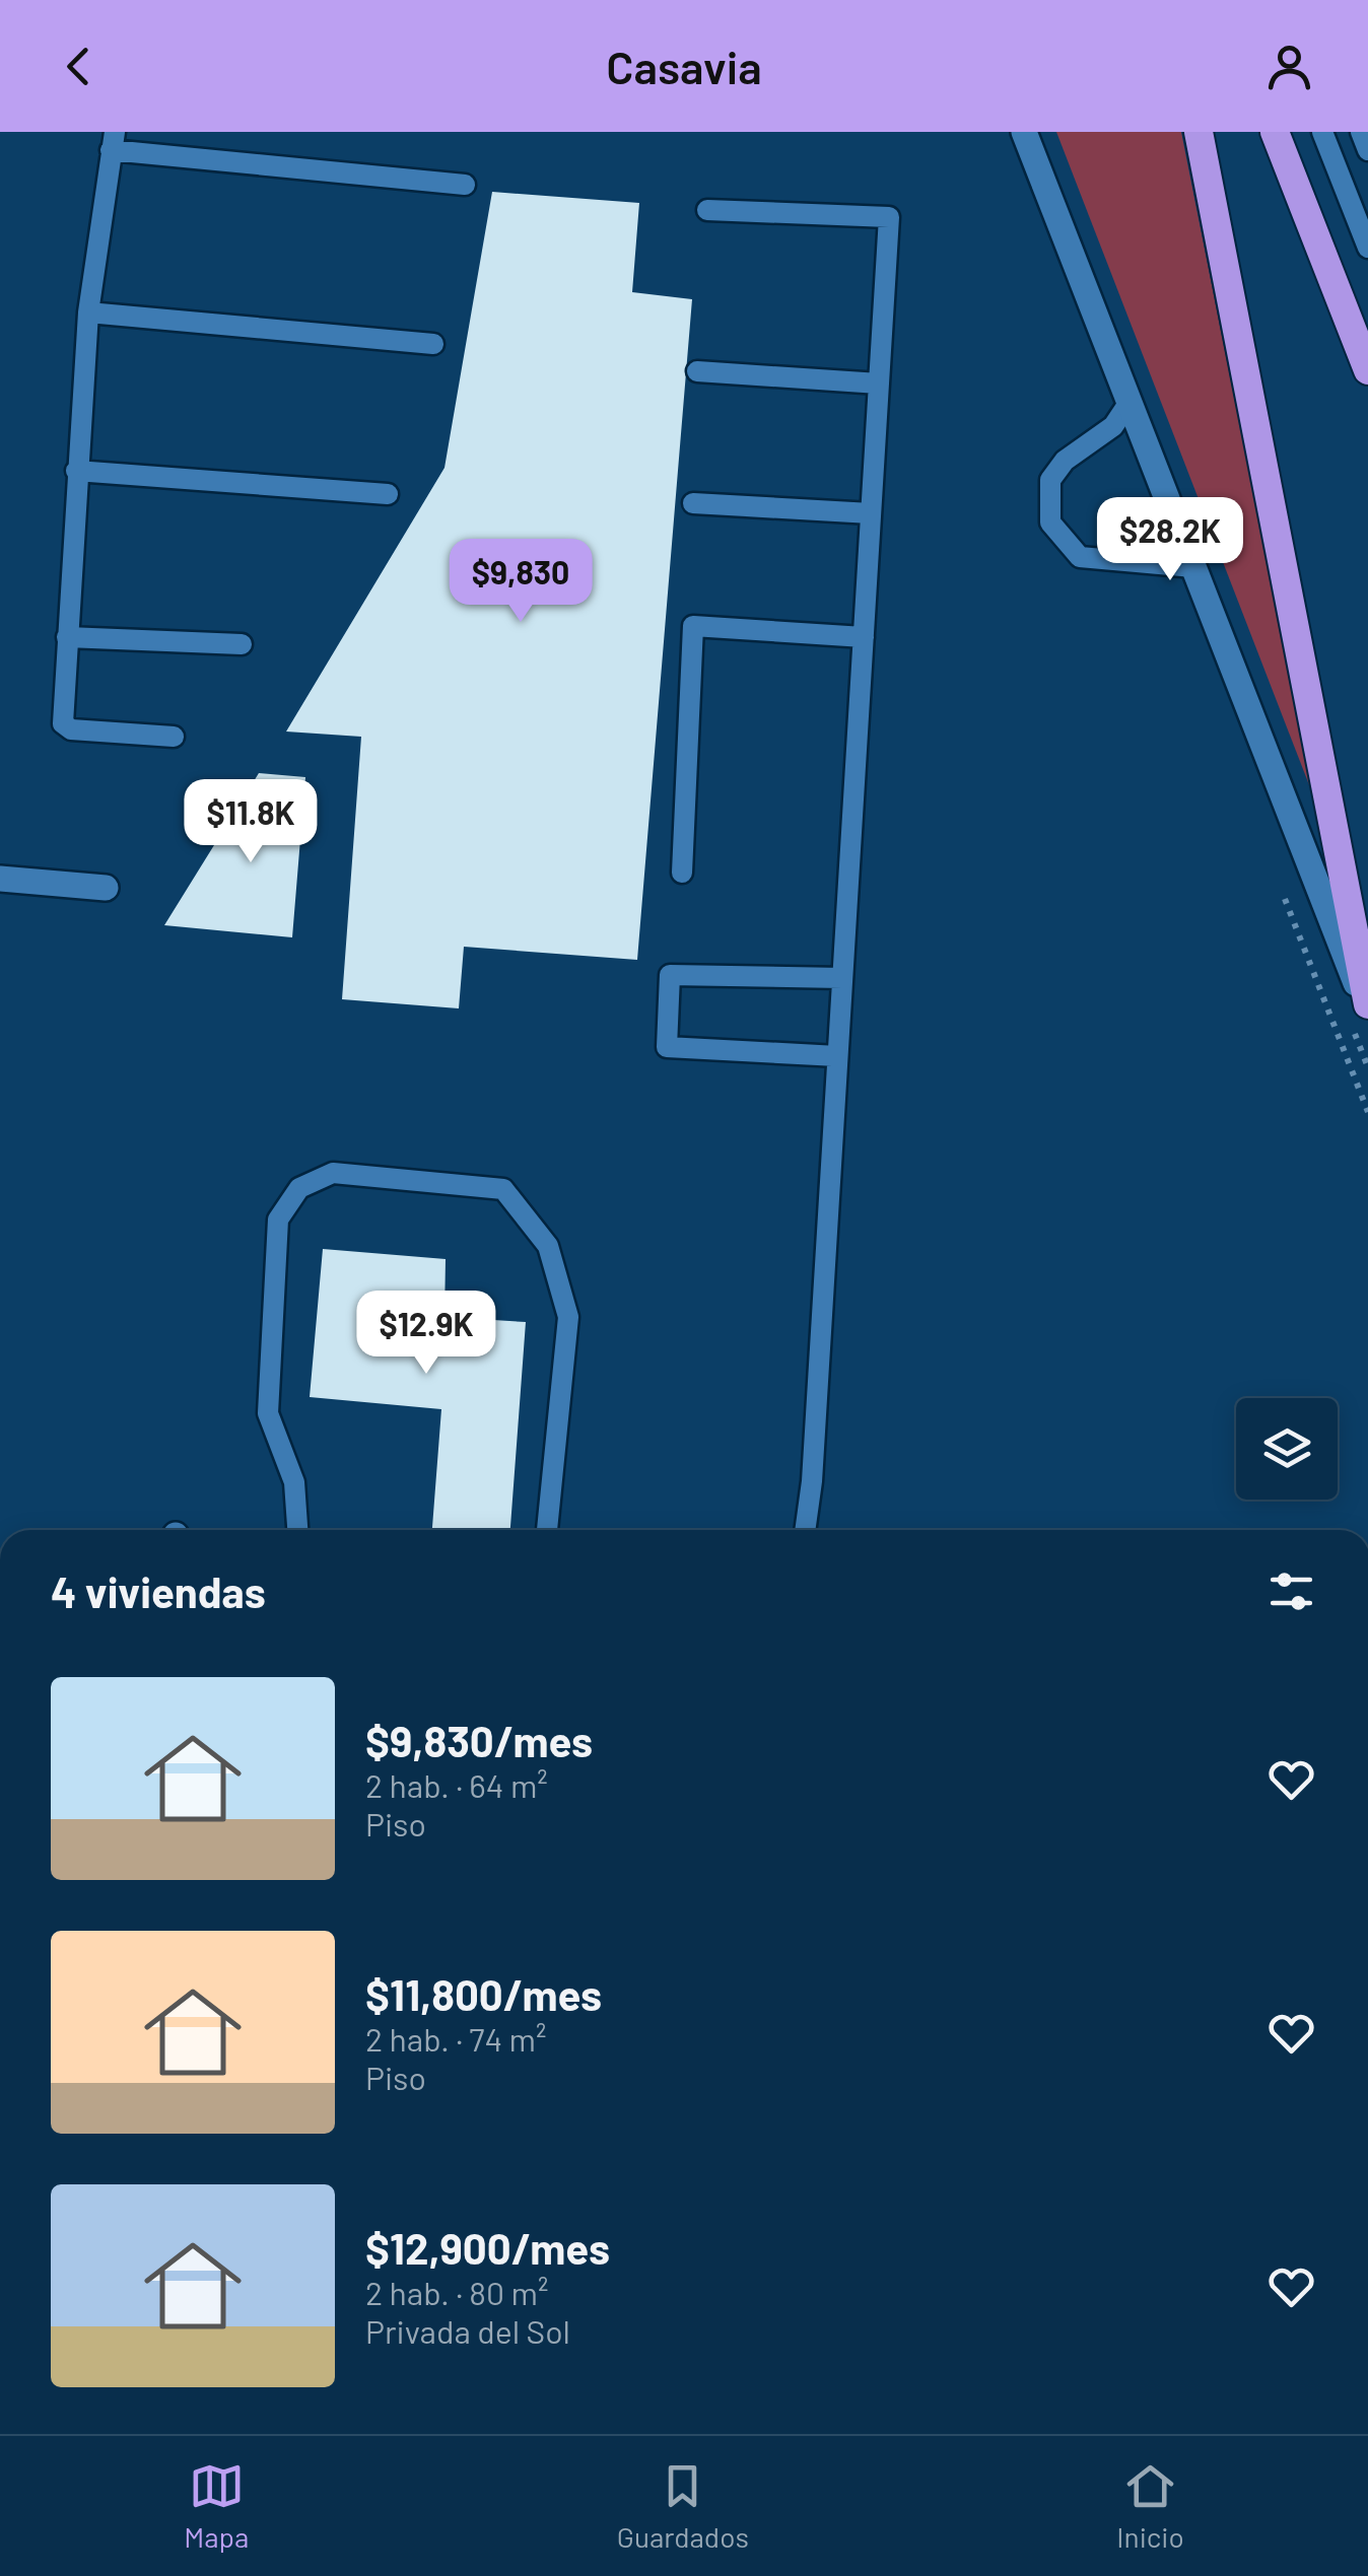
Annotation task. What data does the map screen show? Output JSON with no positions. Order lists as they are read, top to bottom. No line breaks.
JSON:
{"page":{"header":"Casavia","price":["$28.2K","$9,830","$11.8K","$12.9K"],"heading":"4 viviendas","list":[{"name":"$9,830/mes","note":"2 hab. · 64 m² · Piso"},{"name":"$11,800/mes","note":"2 hab. · 74 m² · Piso"},{"name":"$12,900/mes","note":"2 hab. · 80 m² · Privada del Sol"}],"tabs":["Mapa","Guardados","Inicio"]}}
